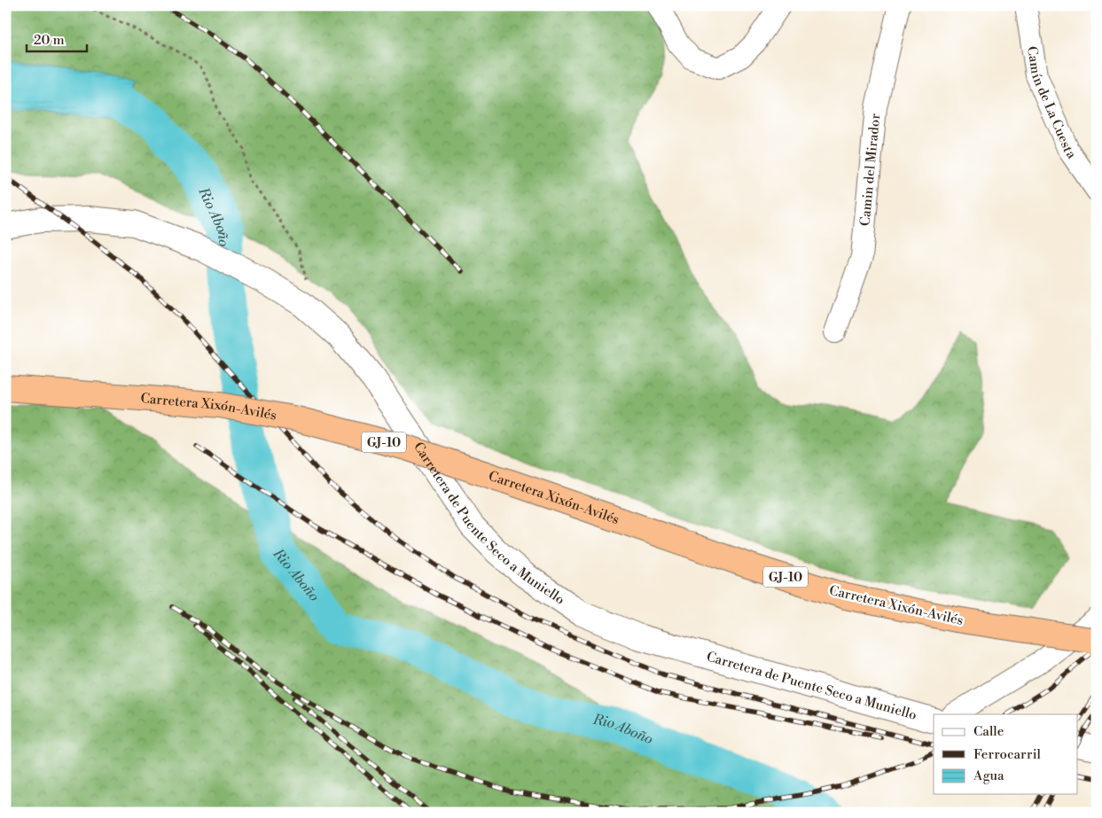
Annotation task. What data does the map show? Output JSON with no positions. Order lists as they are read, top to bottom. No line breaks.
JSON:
{"streets":{"highway":["Carretera Xixón-Avilés","GJ-10"],"street":["Camín de La Cuesta","Camin del Mirador","Carretera de Puente Seco a Muniello"]},"water":["Rio Aboño"],"legend":["Calle","Ferrocarril","Agua"],"scale_bar":"20 m"}
